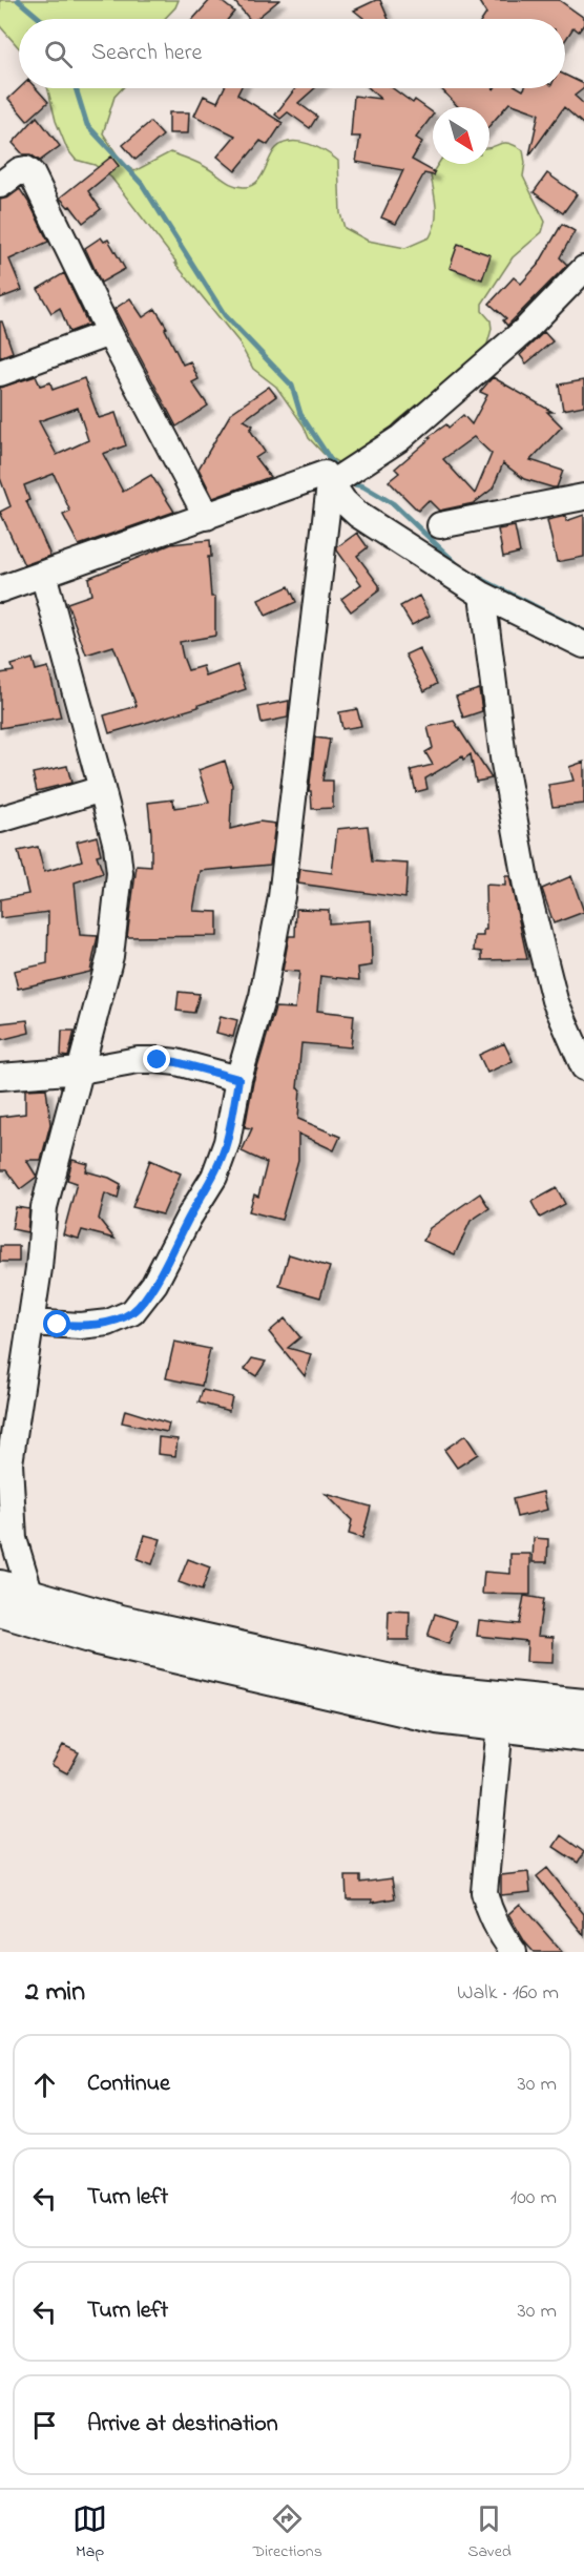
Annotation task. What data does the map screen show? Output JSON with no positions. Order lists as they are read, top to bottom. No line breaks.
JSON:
{"north":"bottom right","page":{"search":"Search here","heading":["2 min","Walk · 160 m"],"list":[["Continue","30 m"],["Turn left","100 m"],["Turn left","30 m"],"Arrive at destination"],"nav":["Map","Directions","Saved"]}}
